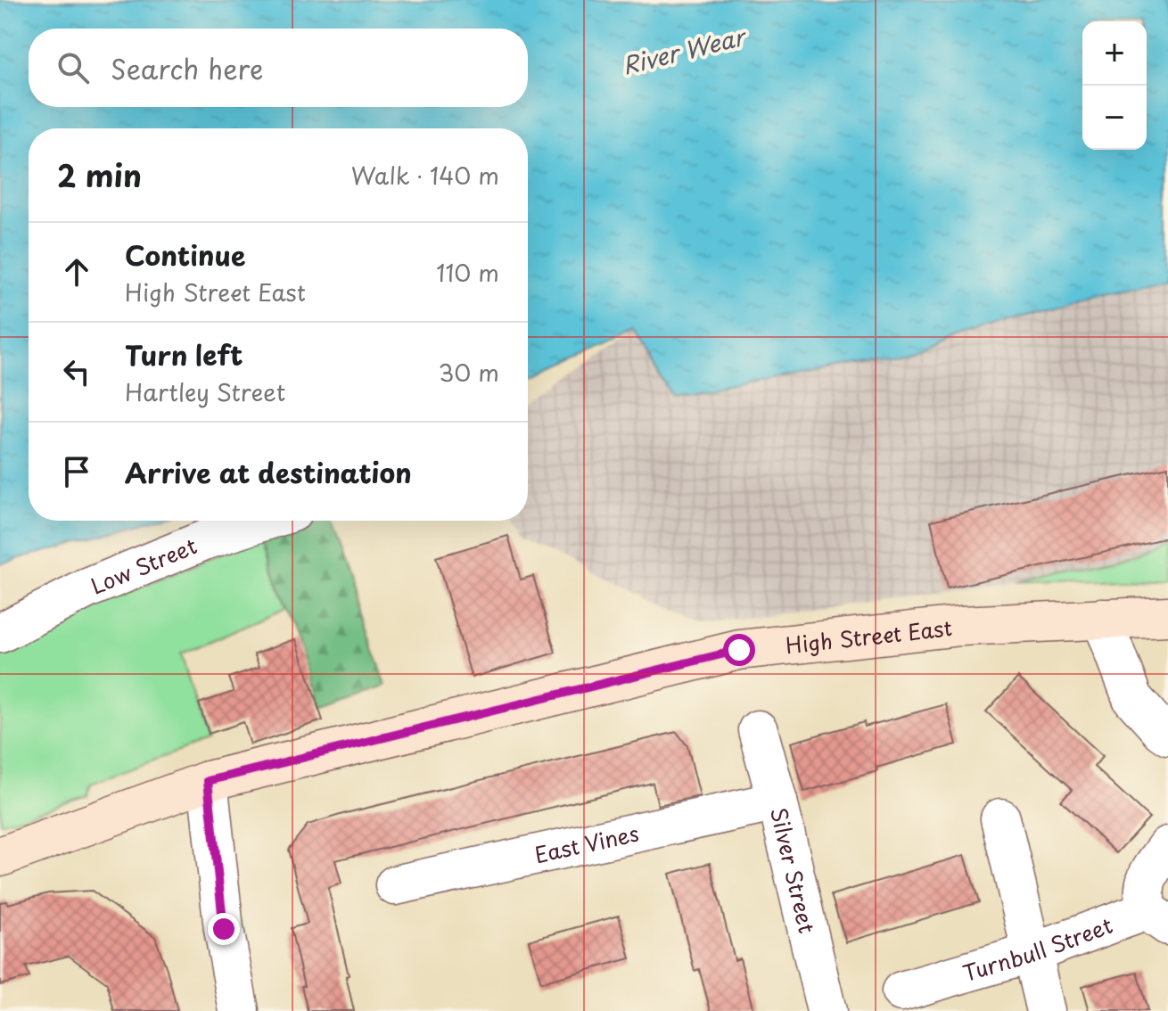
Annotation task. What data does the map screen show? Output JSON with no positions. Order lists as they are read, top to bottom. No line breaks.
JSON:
{"streets":{"main road":["High Street East"],"street":["Low Street","East Vines","Silver Street","Turnbull Street"]},"crossings":[["East Vines","Silver Street"]],"water":["River Wear"],"page":{"map_buttons":["+","−"],"search":"Search here","heading":["2 min","Walk · 140 m"],"list":[["Continue","High Street East","110 m"],["Turn left","Hartley Street","30 m"],"Arrive at destination"]}}
